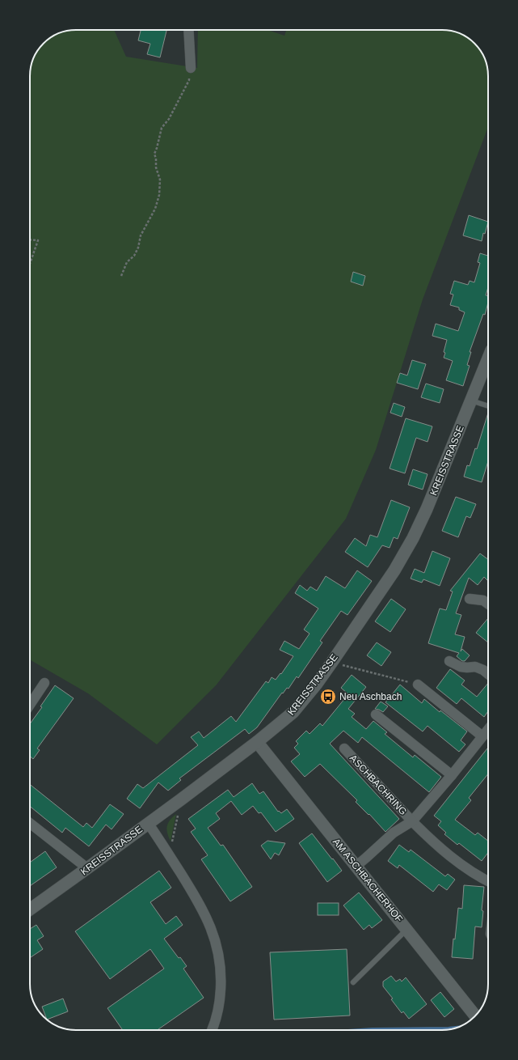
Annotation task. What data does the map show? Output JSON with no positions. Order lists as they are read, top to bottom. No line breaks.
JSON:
{"streets":{"street":["KREISSTRASSE","ASCHBACHRING","AM ASCHBACHERHOF"]},"crossings":[["KREISSTRASSE","AM ASCHBACHERHOF"],["ASCHBACHRING","AM ASCHBACHERHOF"]],"places":{"bus stop":["Neu Aschbach"]}}
